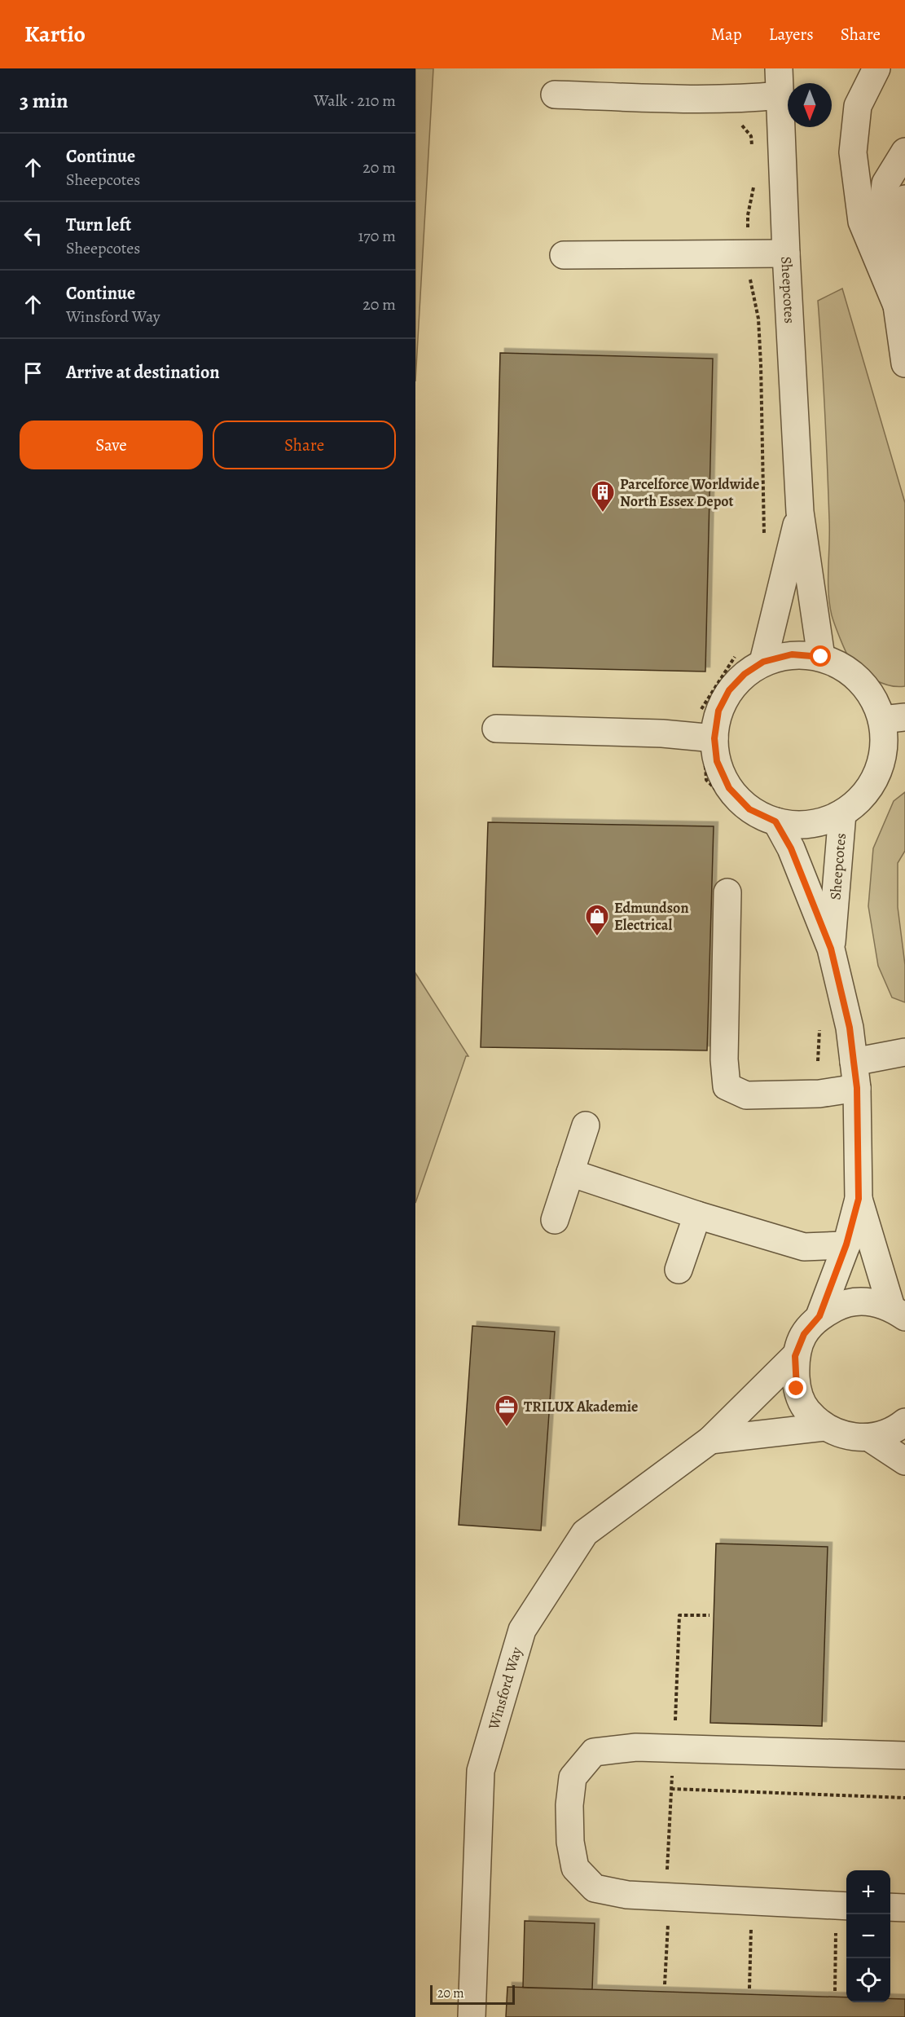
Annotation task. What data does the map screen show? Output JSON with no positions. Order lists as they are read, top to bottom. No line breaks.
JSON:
{"streets":{"street":["Sheepcotes","Winsford Way"]},"crossings":[["Sheepcotes","Winsford Way"]],"places":{"building":["Parcelforce Worldwide North Essex Depot"],"shop":["Edmundson Electrical"],"office":["TRILUX Akademie"]},"scale_bar":"20 m","north":"bottom","page":{"header":"Kartio","nav":["Map","Layers","Share"],"heading":["3 min","Walk · 210 m"],"list":[["Continue","Sheepcotes","20 m"],["Turn left","Sheepcotes","170 m"],["Continue","Winsford Way","20 m"],"Arrive at destination"],"buttons":["Save","Share"],"map_buttons":["+","−"],"scale":"20 m"}}
